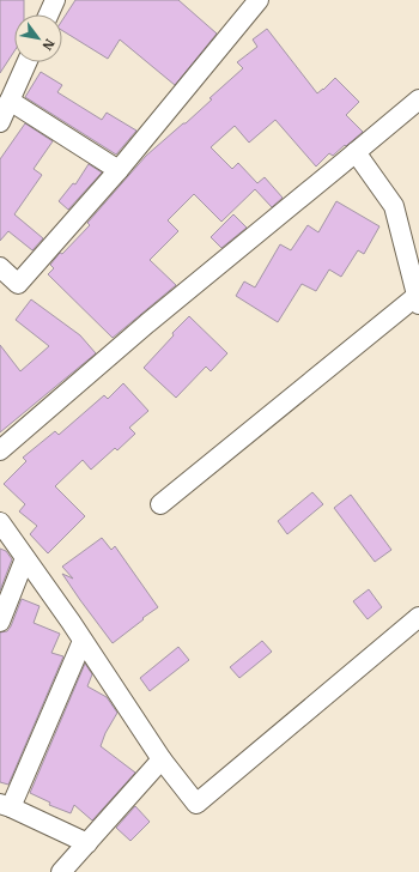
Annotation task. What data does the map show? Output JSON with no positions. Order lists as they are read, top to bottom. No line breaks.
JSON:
{"north":"bottom right"}
